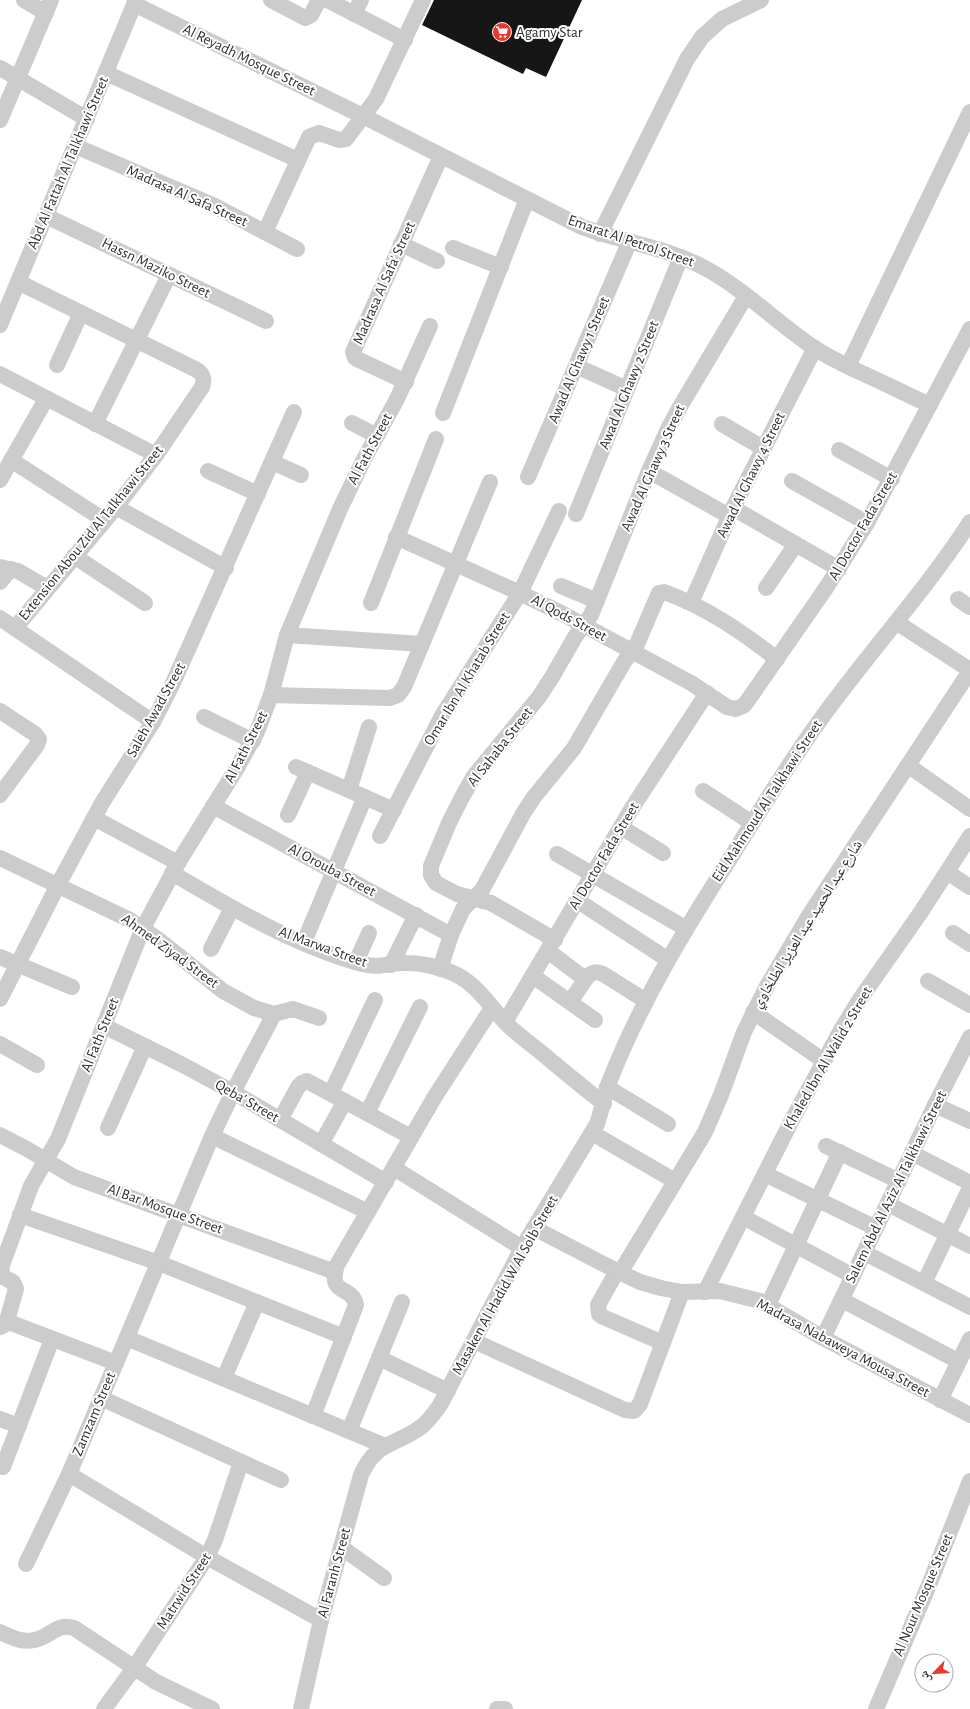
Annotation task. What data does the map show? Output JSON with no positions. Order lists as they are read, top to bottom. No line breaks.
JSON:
{"streets":{"street":["Al Reyadh Mosque Street","Abd Al Fattah Al Talkhawi Street","Madrasa Al Safa Street","Emarat Al Petrol Street","Hassn Maziko Street","Madrasa Al Safa' Street","Awad Al Ghawy 1 Street","Awad Al Ghawy 2 Street","Al Fath Street","Awad Al Ghawy 3 Street","Awad Al Ghawy 4 Street","Al Doctor Fada Street","Extension Abou Zid Al Talkhawi Street","Al Qods Street","Omar Ibn Al Khatab Street","Saleh Awad Street","Al Sahaba Street","Eid Mahmoud Al Talkhawi Street","Al Orouba Street","شارع عبد الحميد عبد العزيز الطلخاوي","Al Marwa Street","Ahmed Ziyad Street","Khaled Ibn Al Walid 2 Street","Qeba' Street","Salem Abd Al Aziz Al Talkhawi Street","Al Bar Mosque Street","Masaken Al Hadid W Al Solb Street","Madrasa Nabaweya Mousa Street","Zamzam Street","Al Faranh Street","Matrwid Street","Al Nour Mosque Street"]},"crossings":[["Al Reyadh Mosque Street","Abd Al Fattah Al Talkhawi Street"],["Al Reyadh Mosque Street","Emarat Al Petrol Street"],["Abd Al Fattah Al Talkhawi Street","Madrasa Al Safa Street"],["Abd Al Fattah Al Talkhawi Street","Hassn Maziko Street"],["Emarat Al Petrol Street","Madrasa Al Safa' Street"],["Emarat Al Petrol Street","Awad Al Ghawy 1 Street"],["Emarat Al Petrol Street","Awad Al Ghawy 2 Street"],["Emarat Al Petrol Street","Awad Al Ghawy 3 Street"],["Emarat Al Petrol Street","Awad Al Ghawy 4 Street"],["Emarat Al Petrol Street","Al Doctor Fada Street"],["Madrasa Al Safa' Street","Al Fath Street"],["Al Fath Street","Al Orouba Street"],["Al Fath Street","Al Marwa Street"],["Al Fath Street","Ahmed Ziyad Street"],["Al Fath Street","Qeba' Street"],["Al Fath Street","Al Bar Mosque Street"],["Awad Al Ghawy 3 Street","Al Qods Street"],["Awad Al Ghawy 3 Street","Al Sahaba Street"],["Al Doctor Fada Street","Al Qods Street"],["Al Doctor Fada Street","Al Marwa Street"],["Al Qods Street","Omar Ibn Al Khatab Street"],["Al Qods Street","Al Sahaba Street"],["Saleh Awad Street","Al Marwa Street"],["Saleh Awad Street","Ahmed Ziyad Street"],["Eid Mahmoud Al Talkhawi Street","Al Marwa Street"],["Eid Mahmoud Al Talkhawi Street","Masaken Al Hadid W Al Solb Street"],["شارع عبد الحميد عبد العزيز الطلخاوي","Madrasa Nabaweya Mousa Street"],["Al Marwa Street","Masaken Al Hadid W Al Solb Street"],["Ahmed Ziyad Street","Zamzam Street"],["Khaled Ibn Al Walid 2 Street","Madrasa Nabaweya Mousa Street"],["Qeba' Street","Zamzam Street"],["Salem Abd Al Aziz Al Talkhawi Street","Madrasa Nabaweya Mousa Street"],["Al Bar Mosque Street","Zamzam Street"],["Masaken Al Hadid W Al Solb Street","Madrasa Nabaweya Mousa Street"],["Masaken Al Hadid W Al Solb Street","Al Faranh Street"]],"places":{"supermarket":["Agamy Star"]},"north":"bottom left"}
